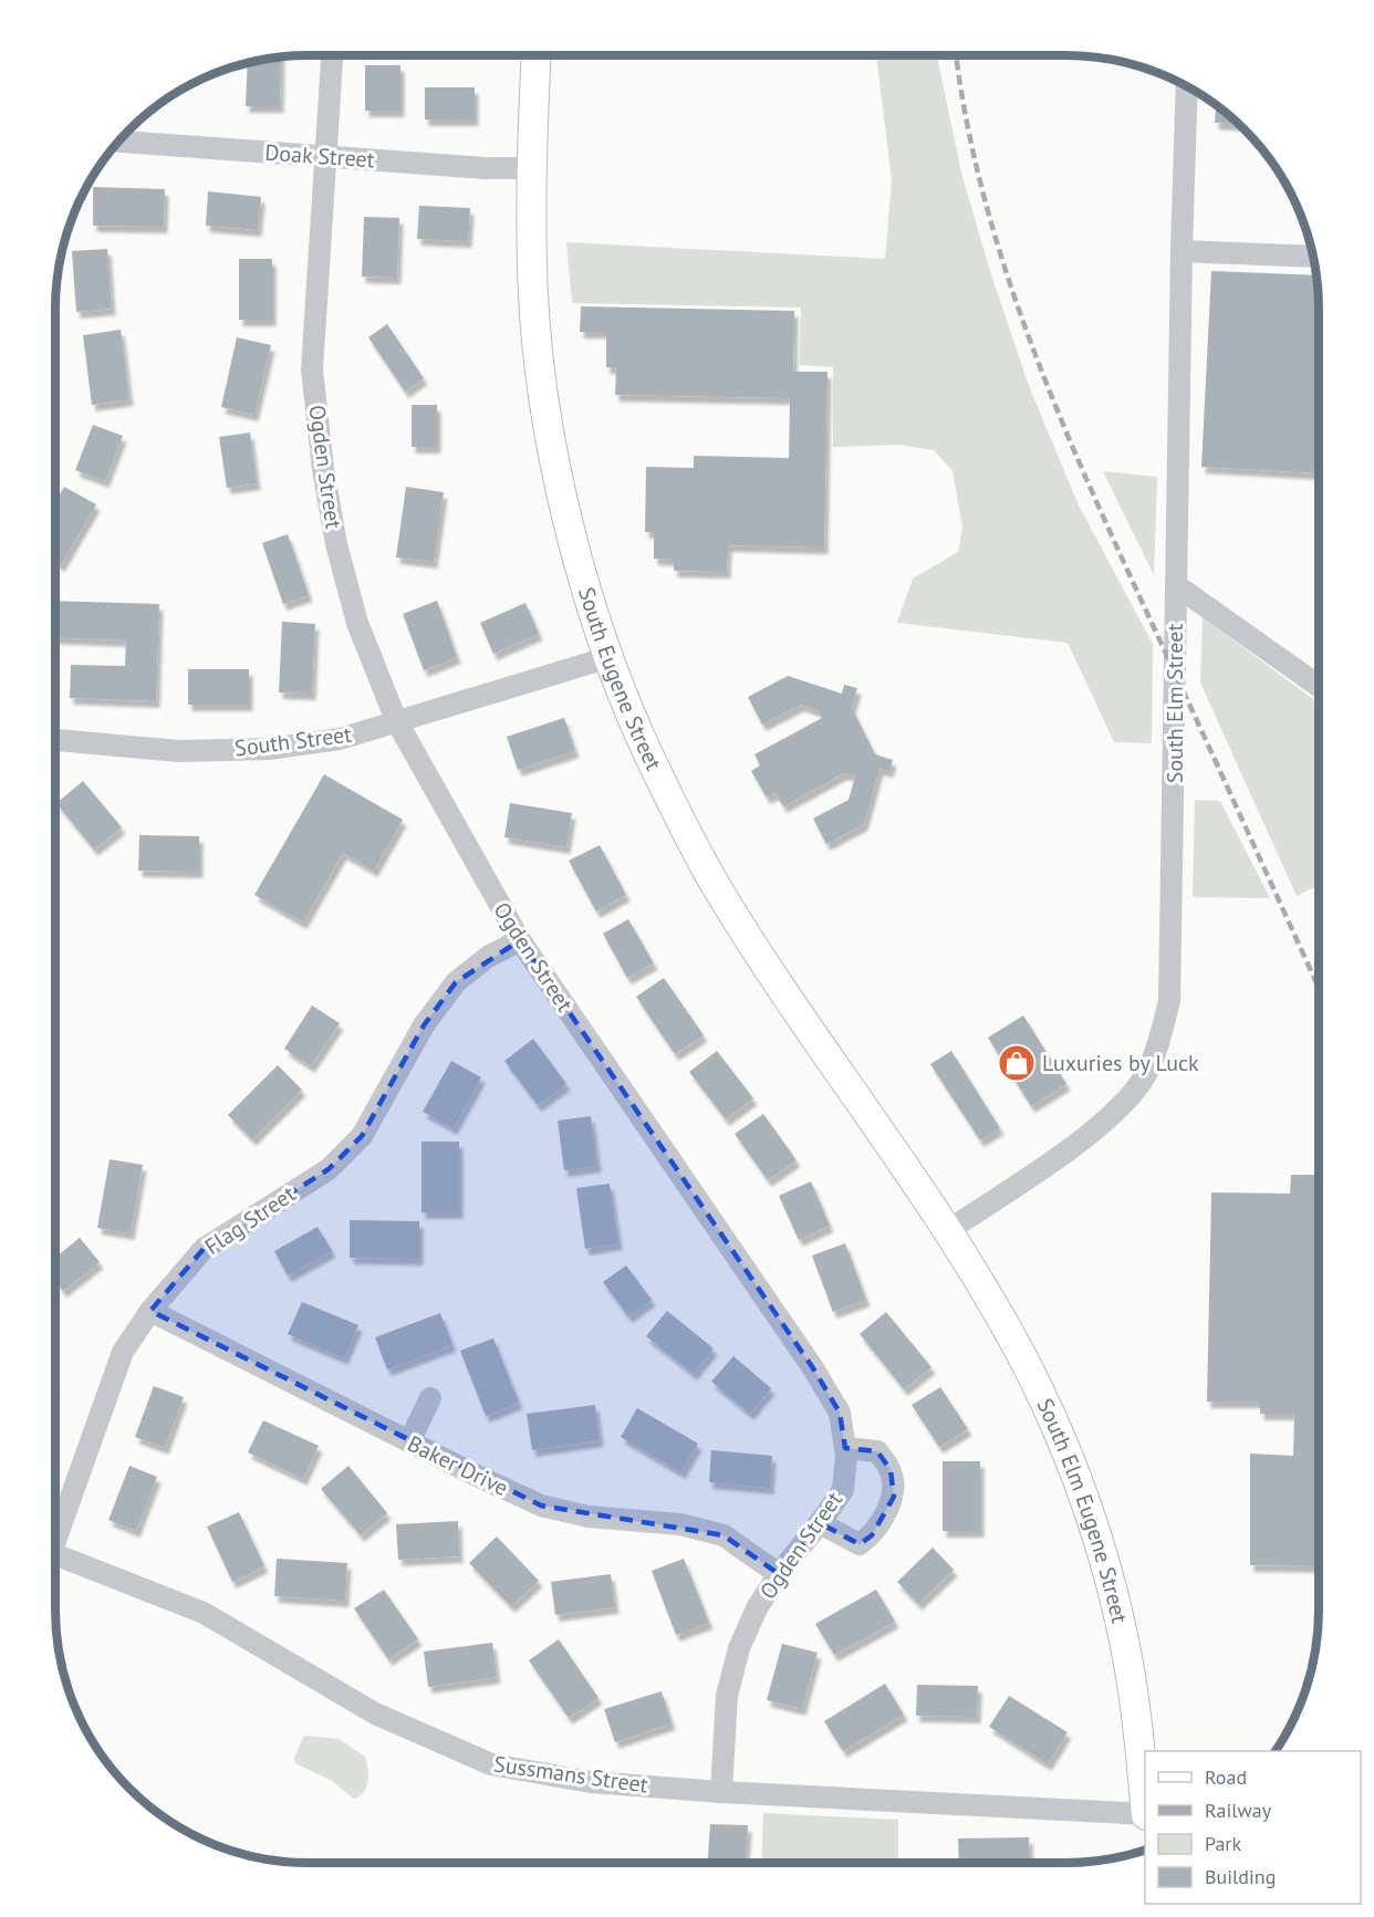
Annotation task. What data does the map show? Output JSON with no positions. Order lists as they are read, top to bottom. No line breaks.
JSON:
{"streets":{"main road":["South Eugene Street","South Elm Eugene Street"],"street":["Doak Street","Ogden Street","South Elm Street","South Street","Flag Street","Baker Drive","Sussmans Street"]},"crossings":[["Doak Street","Ogden Street"],["Doak Street","South Eugene Street"],["Ogden Street","South Street"],["Ogden Street","Flag Street"],["Ogden Street","Baker Drive"],["Ogden Street","Sussmans Street"],["South Eugene Street","South Elm Street"],["South Eugene Street","South Street"],["South Eugene Street","South Elm Eugene Street"],["South Elm Street","South Elm Eugene Street"],["Flag Street","Baker Drive"]],"places":{"shop":["Luxuries by Luck"]},"legend":["Road","Railway","Park","Building"]}
